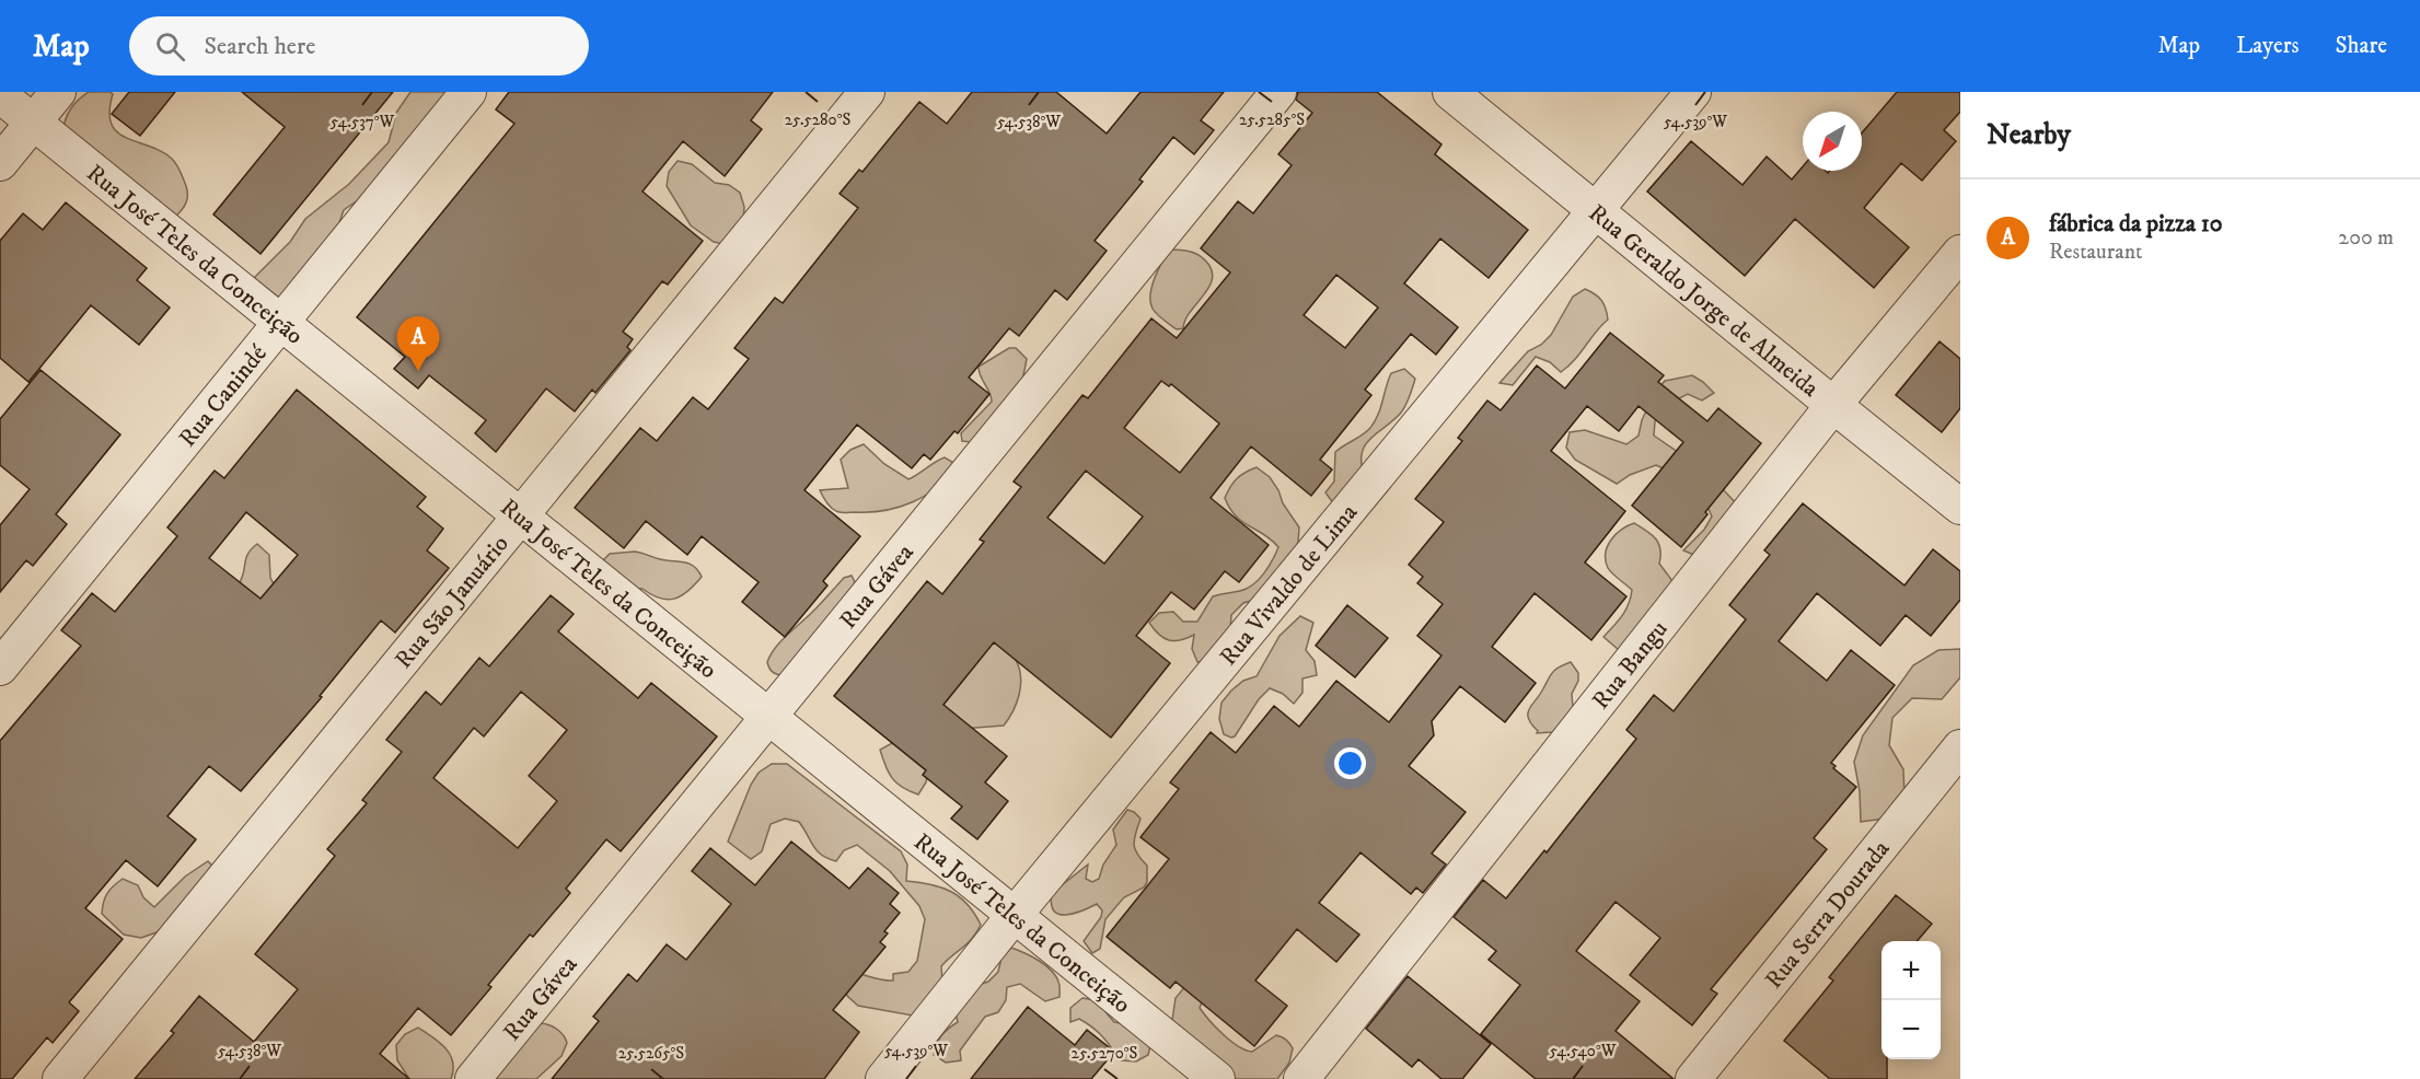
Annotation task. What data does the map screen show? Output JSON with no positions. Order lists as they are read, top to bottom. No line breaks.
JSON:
{"streets":{"street":["Rua José Teles da Conceição","Rua Geraldo Jorge de Almeida","Rua Canindé","Rua Vivaldo de Lima","Rua Gávea","Rua São Januário","Rua Bangu","Rua Serra Dourada"]},"crossings":[["Rua José Teles da Conceição","Rua Canindé"],["Rua José Teles da Conceição","Rua Vivaldo de Lima"],["Rua José Teles da Conceição","Rua Gávea"],["Rua José Teles da Conceição","Rua São Januário"],["Rua Geraldo Jorge de Almeida","Rua Vivaldo de Lima"],["Rua Geraldo Jorge de Almeida","Rua Bangu"]],"north":"bottom left","page":{"header":"Map","search":"Search here","nav":["Map","Layers","Share"],"heading":"Nearby","list":[{"mark":"A","name":"fábrica da pizza 10","note":"Restaurant","value":"200 m"}],"pins":"A","map_buttons":["+","−"]},"coordinates":["25.5280°S","25.5285°S","54.537°W","54.538°W","54.539°W","54.540°W","25.5265°S","25.5270°S"]}
